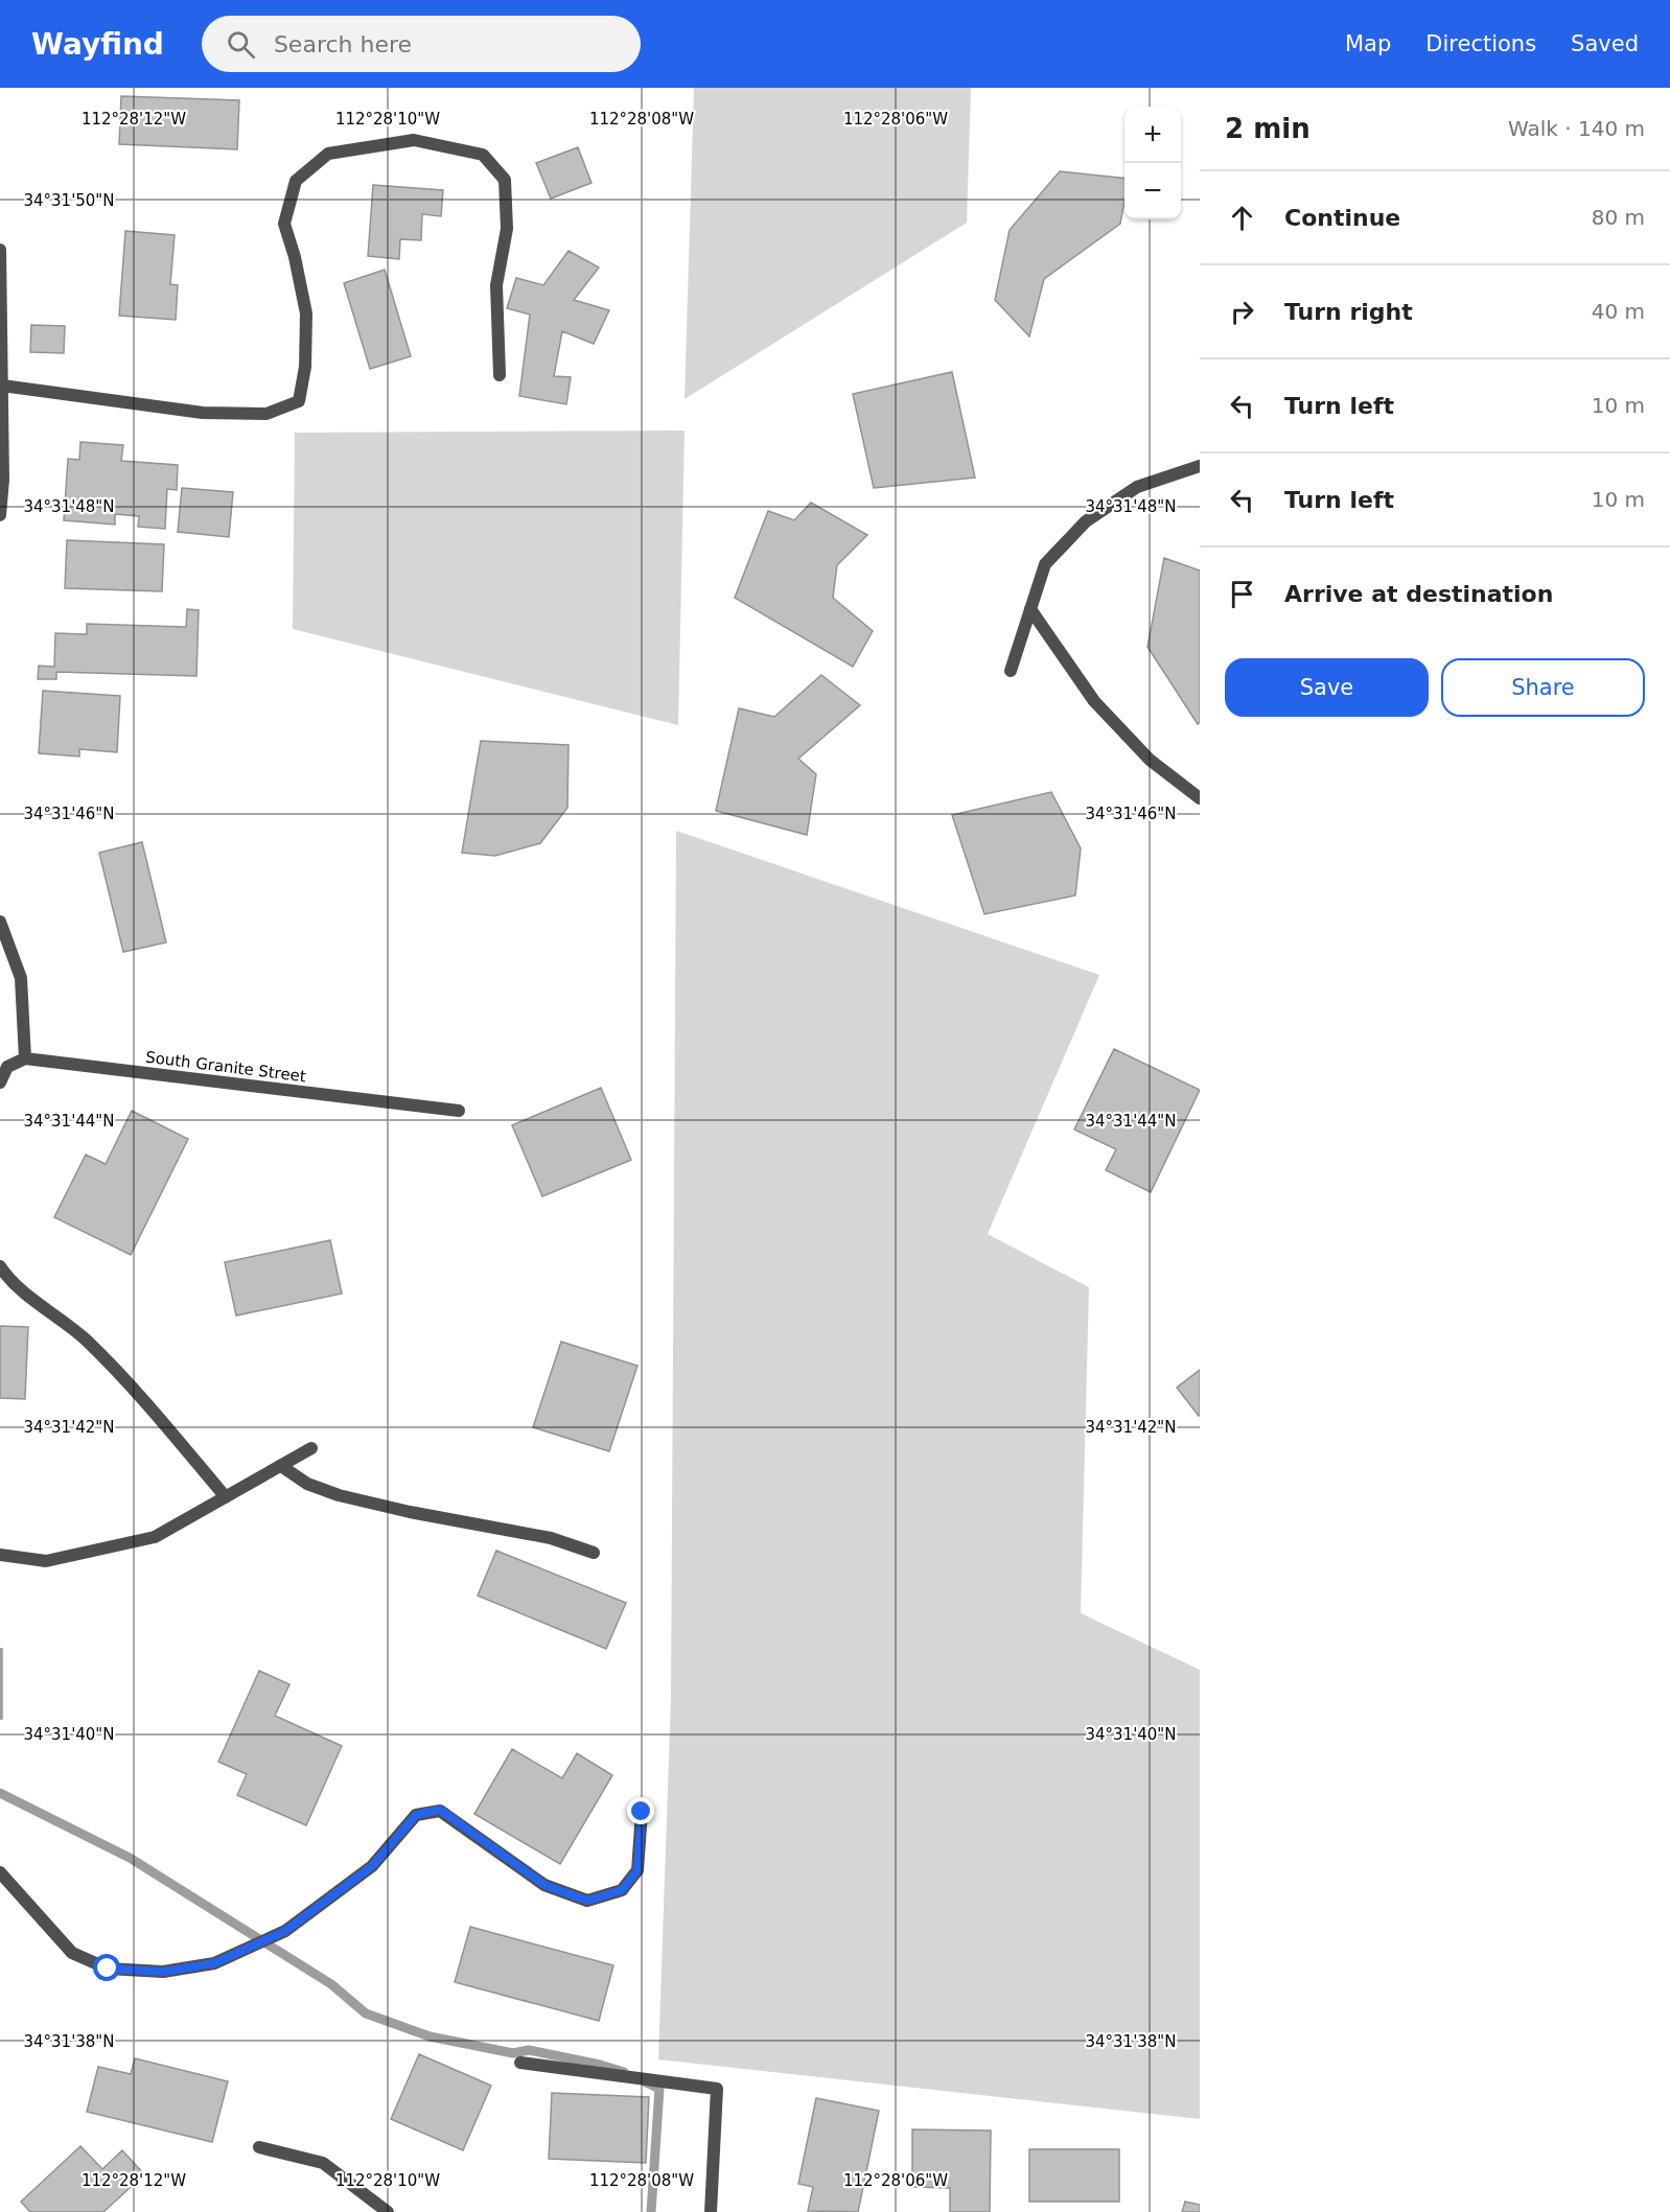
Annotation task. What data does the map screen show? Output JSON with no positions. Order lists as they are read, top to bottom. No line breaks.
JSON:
{"streets":{"street":["South Granite Street"]},"page":{"header":"Wayfind","search":"Search here","nav":["Map","Directions","Saved"],"heading":["2 min","Walk · 140 m"],"map_buttons":["+","−"],"list":[["Continue","80 m"],["Turn right","40 m"],["Turn left","10 m"],["Turn left","10 m"],"Arrive at destination"],"buttons":["Save","Share"]},"coordinates":["112°28'12\"W","112°28'10\"W","112°28'08\"W","112°28'06\"W","34°31'50\"N","34°31'48\"N","34°31'46\"N","34°31'44\"N","34°31'42\"N","34°31'40\"N","34°31'38\"N"]}
